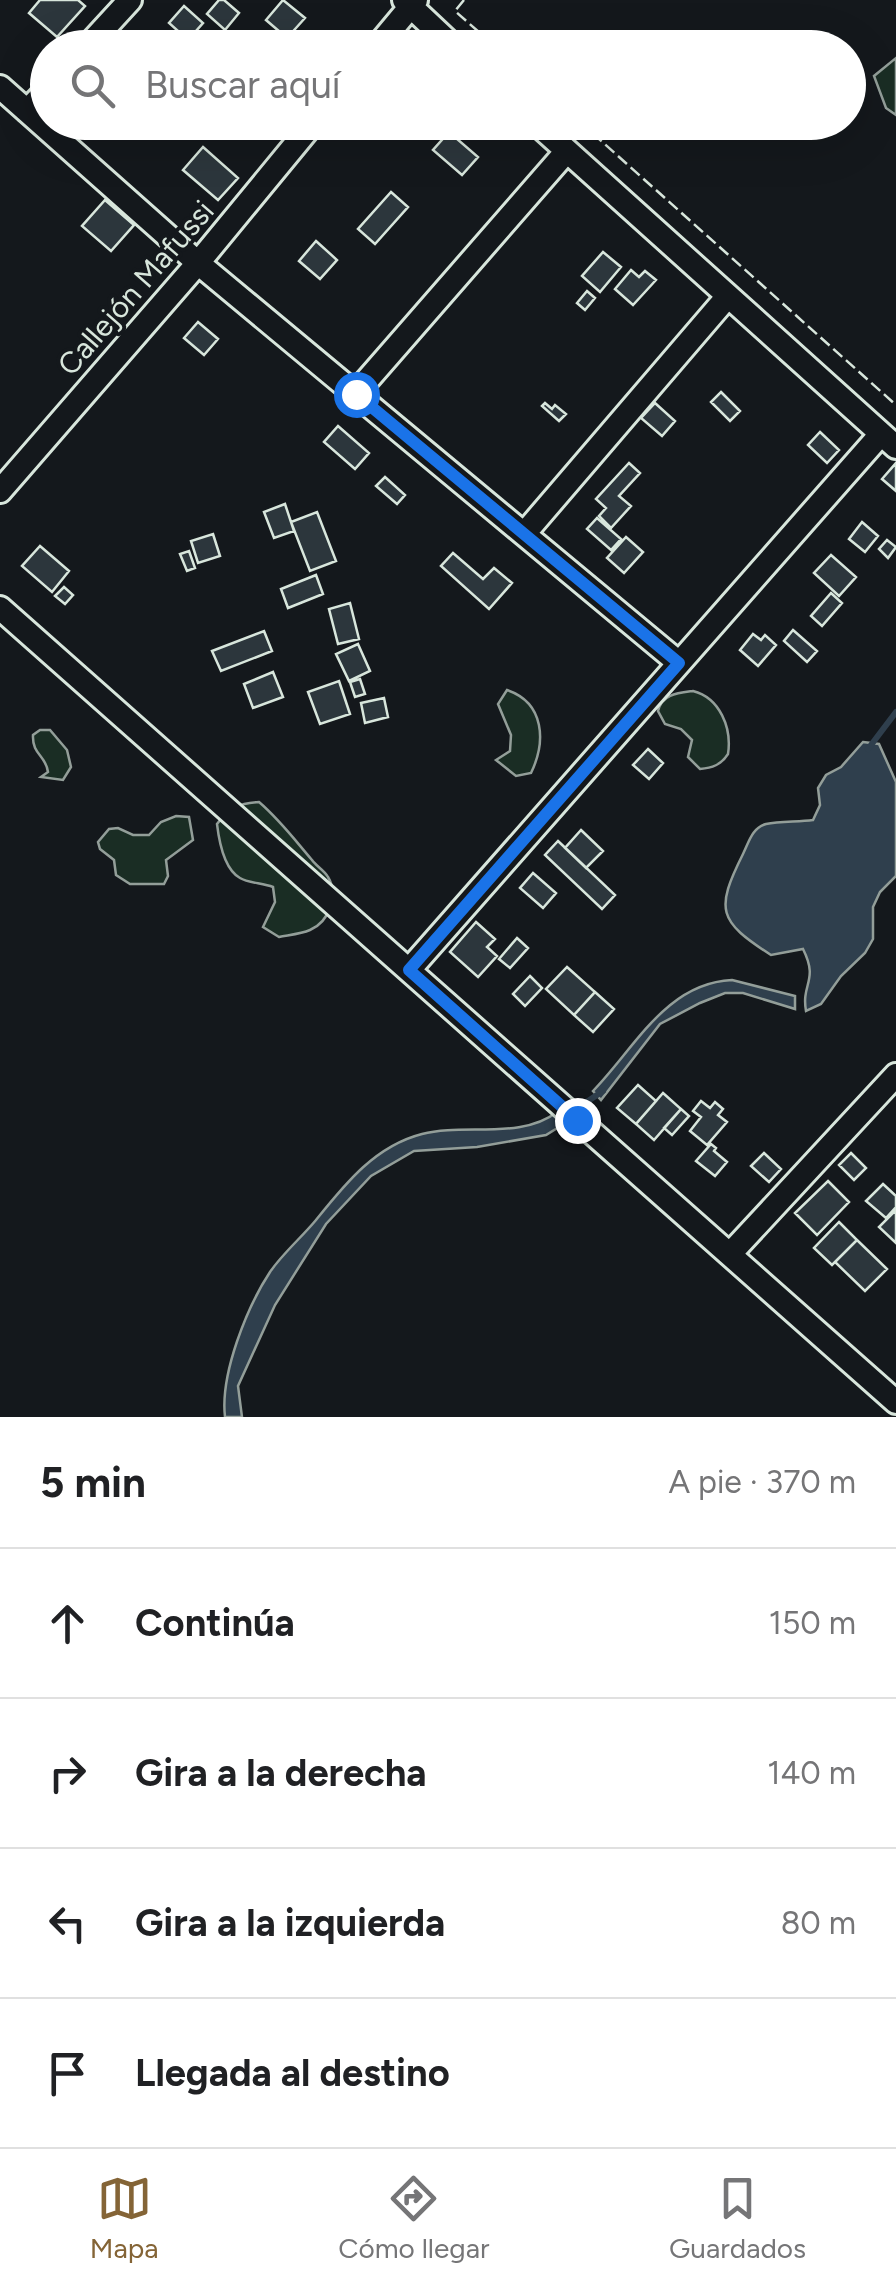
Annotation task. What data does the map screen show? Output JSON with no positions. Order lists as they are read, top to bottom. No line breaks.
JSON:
{"streets":{"street":["Callejón Mafussi"]},"page":{"search":"Buscar aquí","heading":["5 min","A pie · 370 m"],"list":[["Continúa","150 m"],["Gira a la derecha","140 m"],["Gira a la izquierda","80 m"],"Llegada al destino"],"nav":["Mapa","Cómo llegar","Guardados"]}}
